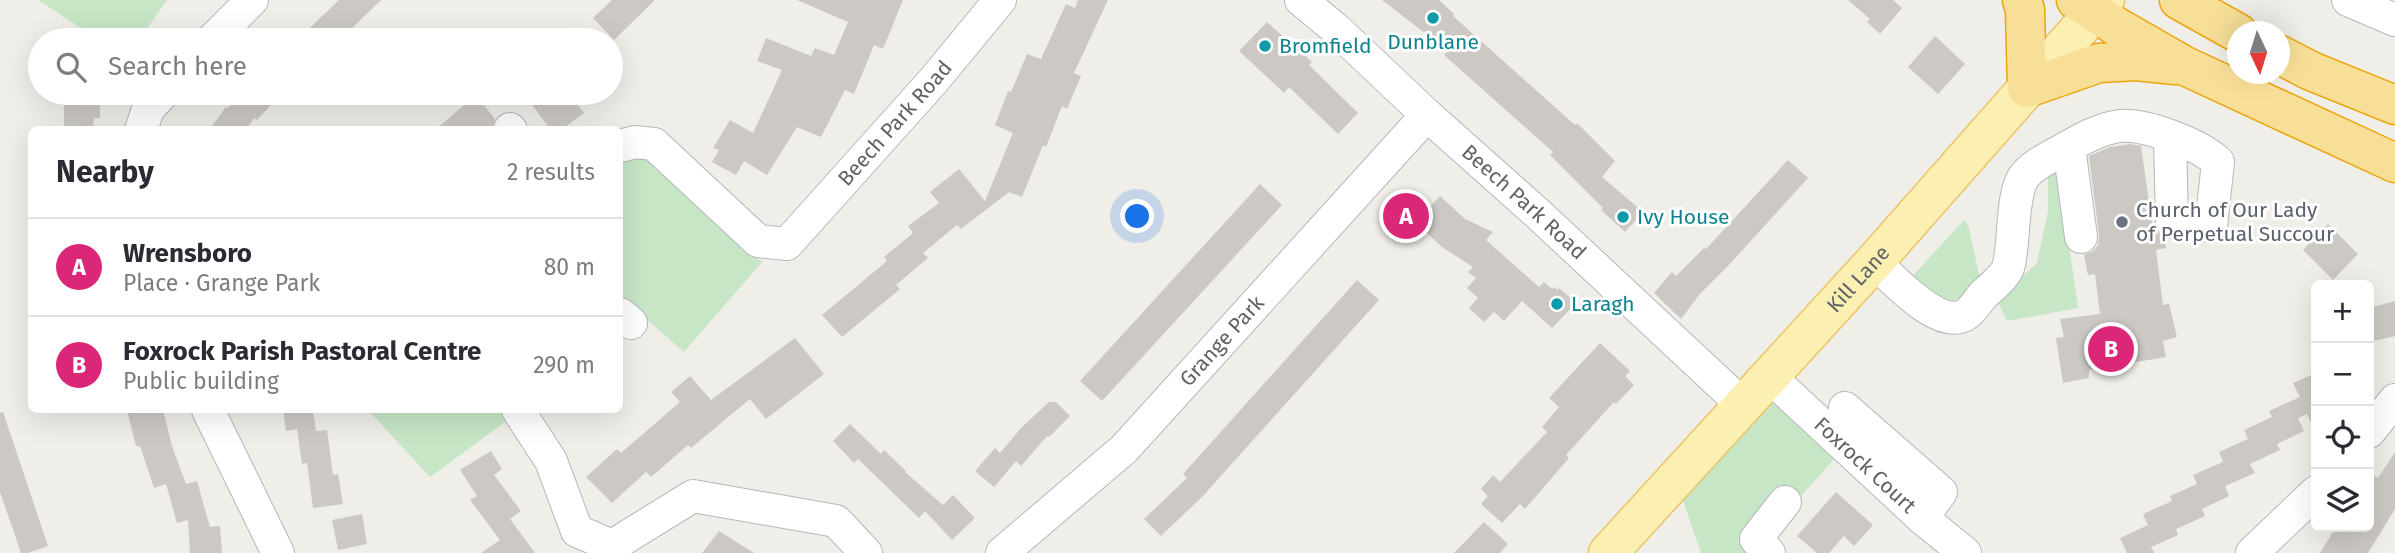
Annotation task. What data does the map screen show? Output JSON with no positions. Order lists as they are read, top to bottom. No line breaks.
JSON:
{"streets":{"main road":["Kill Lane"],"street":["Beech Park Road","Grange Park","Foxrock Court"]},"crossings":[["Beech Park Road","Kill Lane"],["Beech Park Road","Grange Park"],["Kill Lane","Foxrock Court"]],"places":["Dunblane","Bromfield","Ivy House","Church of Our Lady of Perpetual Succour","Laragh"],"north":"bottom","page":{"search":"Search here","heading":["Nearby","2 results"],"pins":["A","B"],"list":[{"mark":"A","name":"Wrensboro","note":"Place · Grange Park","value":"80 m"},{"mark":"B","name":"Foxrock Parish Pastoral Centre","note":"Public building","value":"290 m"}],"map_buttons":["+","−"]}}
